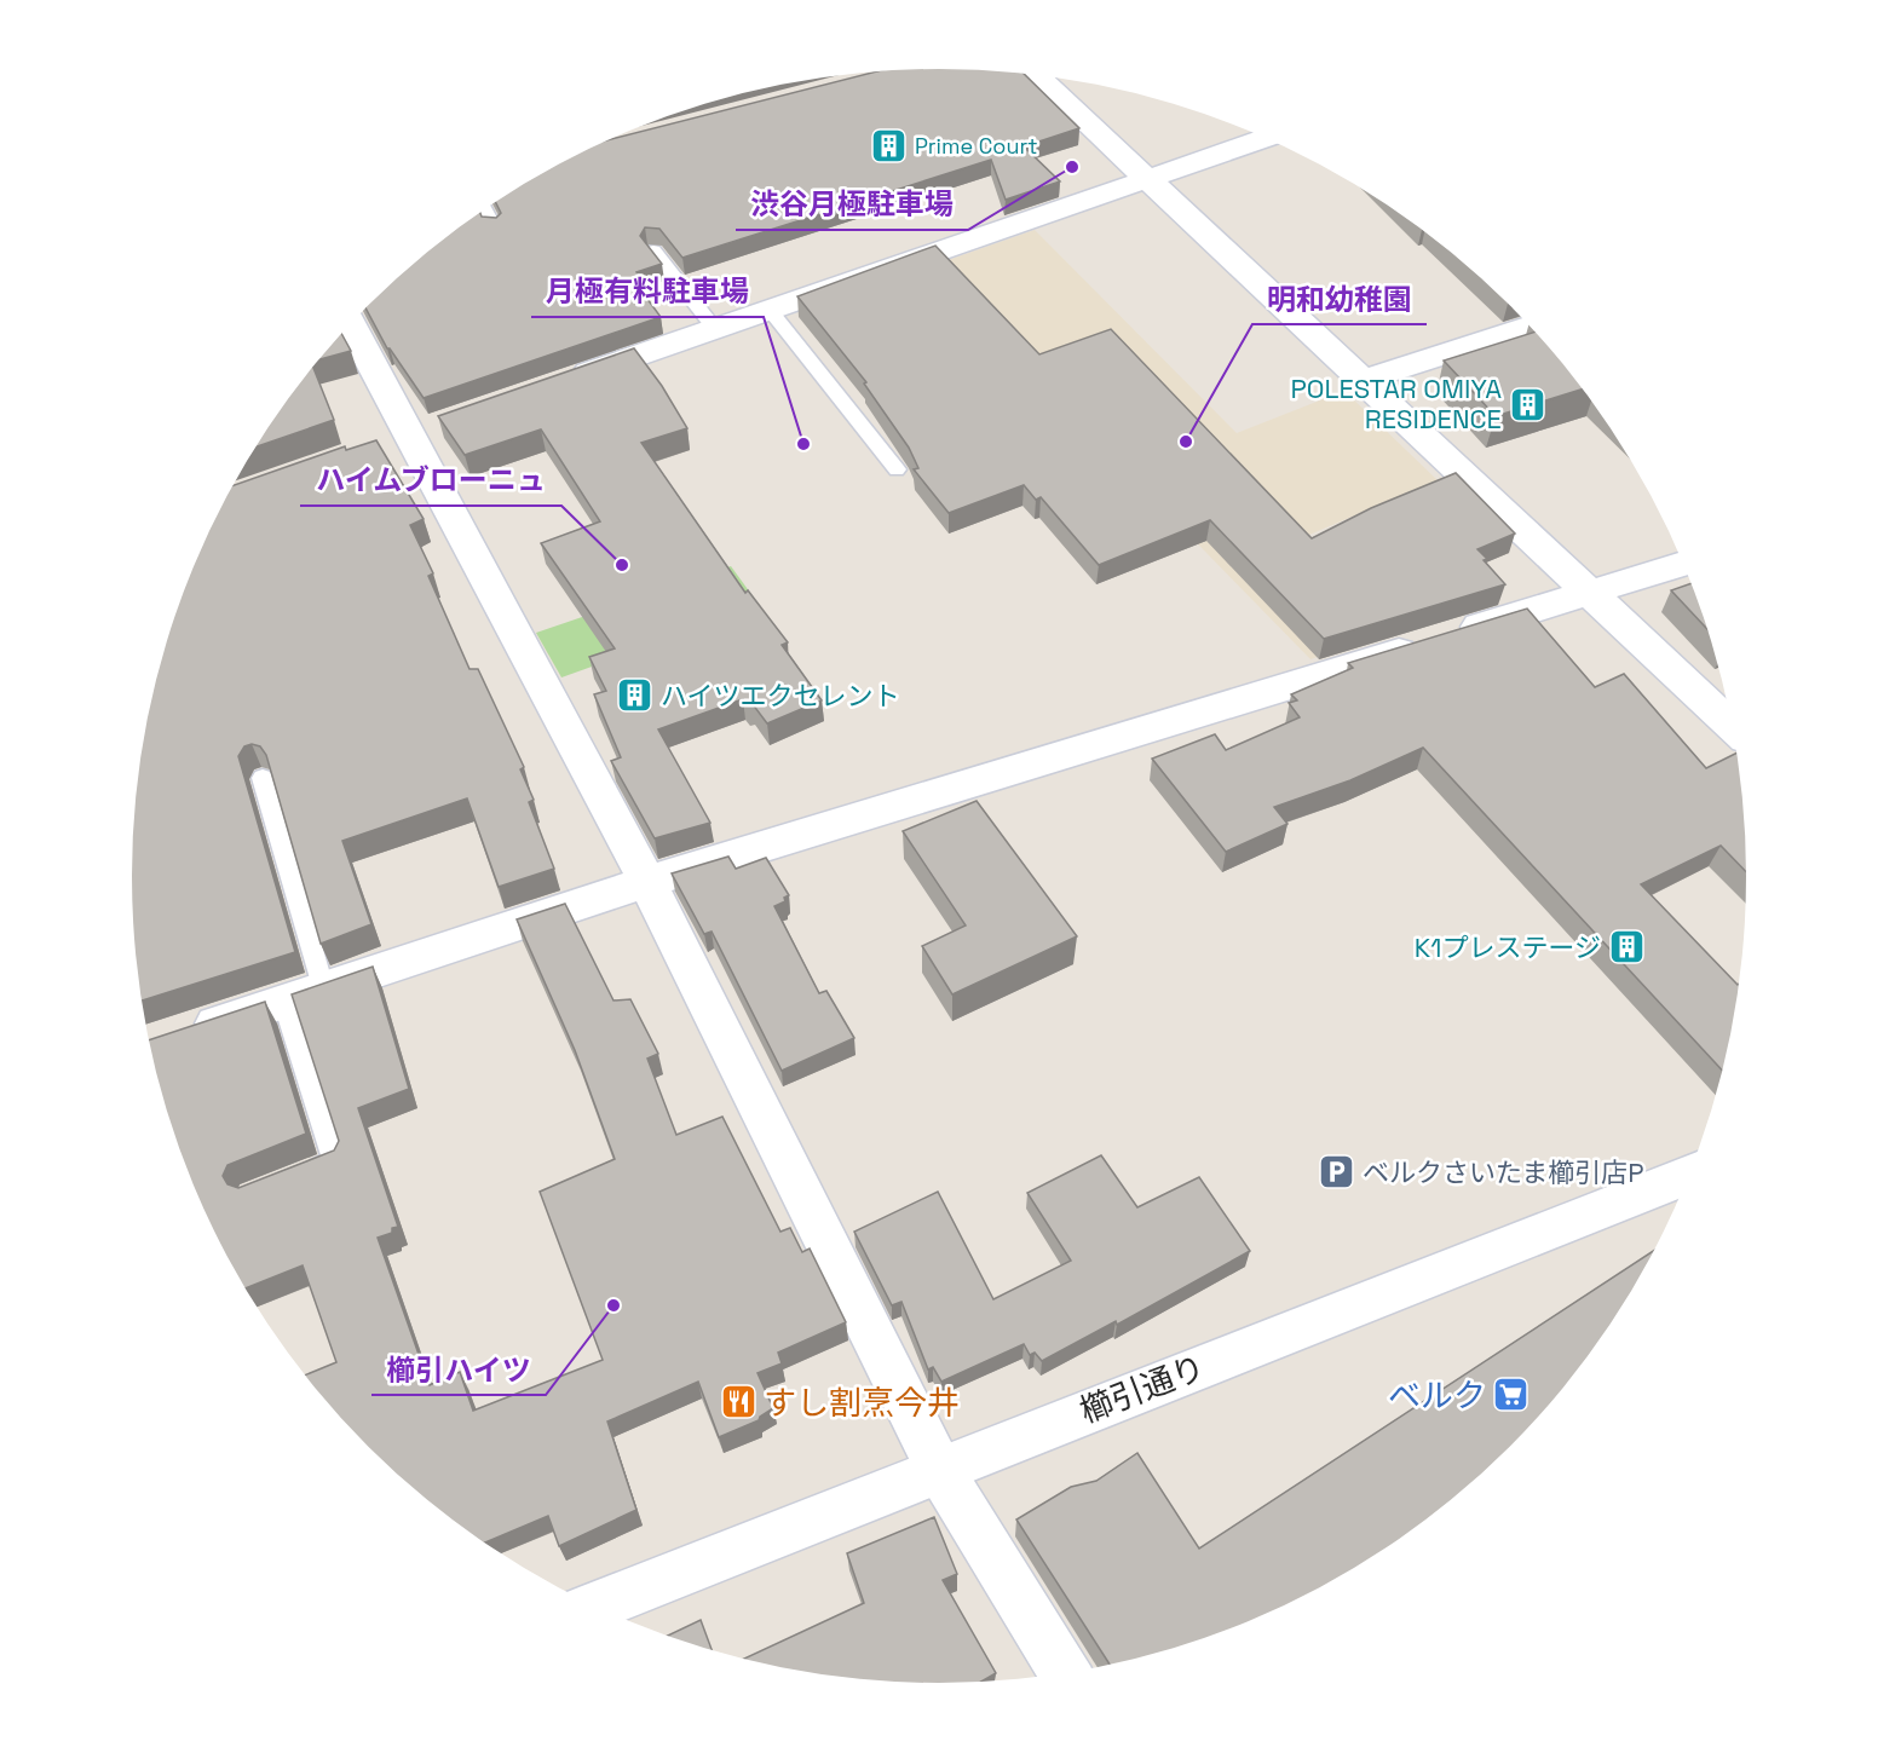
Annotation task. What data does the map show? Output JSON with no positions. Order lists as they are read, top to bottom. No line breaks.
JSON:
{"streets":{"street":["櫛引通り"]},"places":{"building":["Prime Court","POLESTAR OMIYA RESIDENCE","ハイツエクセレント","K1プレステージ"],"other":["渋谷月極駐車場","明和幼稚園","月極有料駐車場","ハイムブローニュ","櫛引ハイツ"],"parking":["ベルクさいたま櫛引店P"],"supermarket":["ベルク"],"restaurant":["すし割烹今井"]}}
